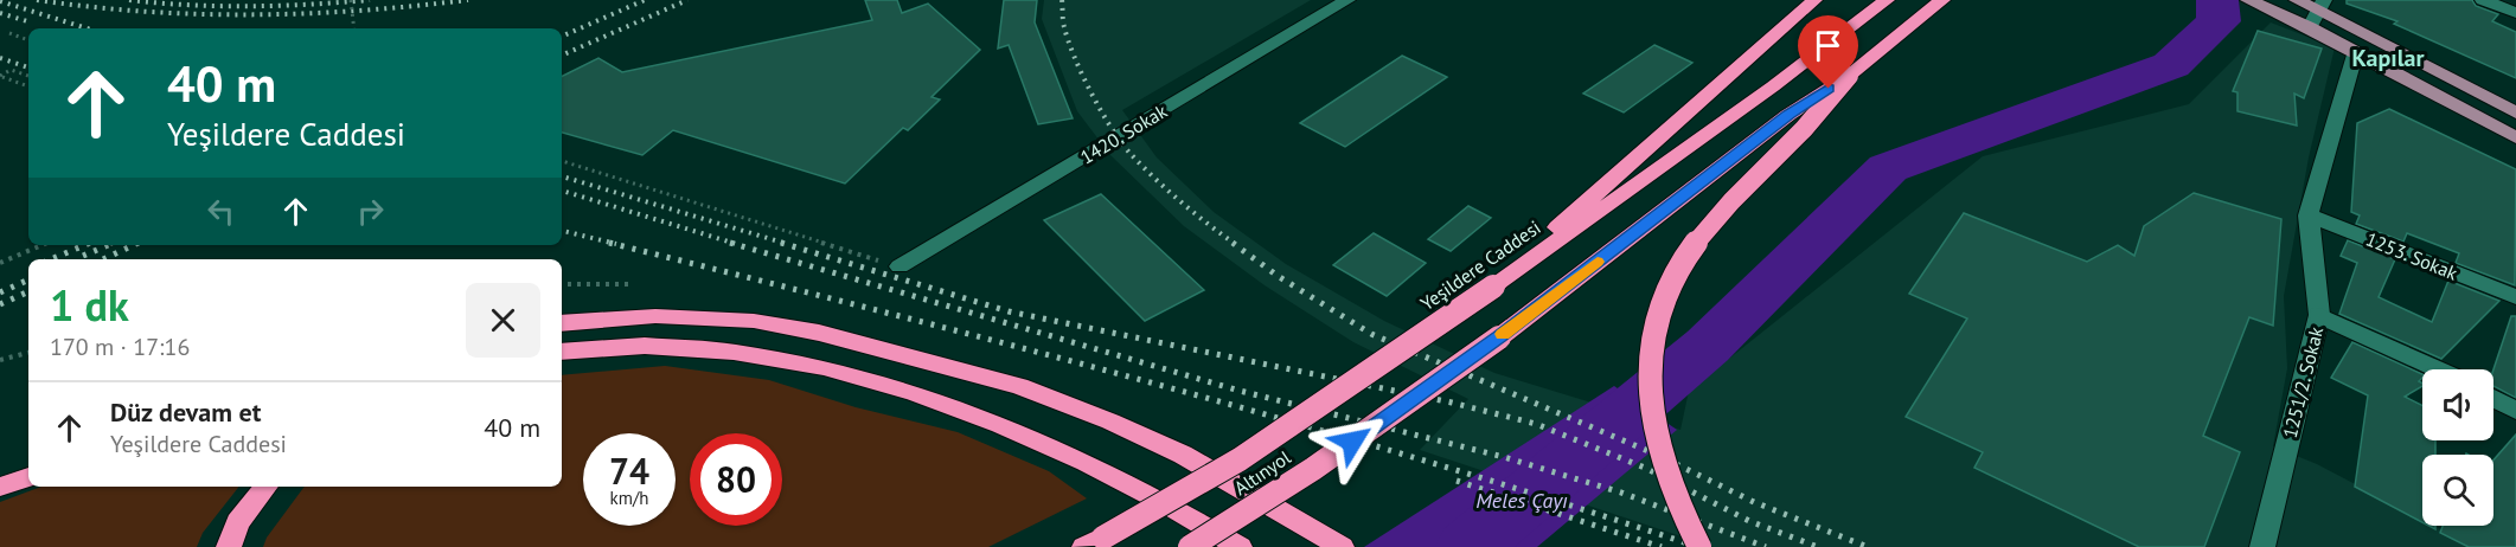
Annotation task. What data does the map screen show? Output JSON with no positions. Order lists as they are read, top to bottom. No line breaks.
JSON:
{"streets":{"highway":["Yeşildere Caddesi","Altınyol"],"street":["1420. Sokak","1253. Sokak","1251/2. Sokak"]},"crossings":[["1253. Sokak","1251/2. Sokak"]],"districts":["Kapılar"],"water":["Meles Çayı"],"page":{"turn":["40 m","Yeşildere Caddesi"],"heading":["1 dk","170 m · 17:16"],"list":[{"name":"Düz devam et","note":"Yeşildere Caddesi","value":"40 m"}],"speed":"74 km/h","limit":"80"}}
